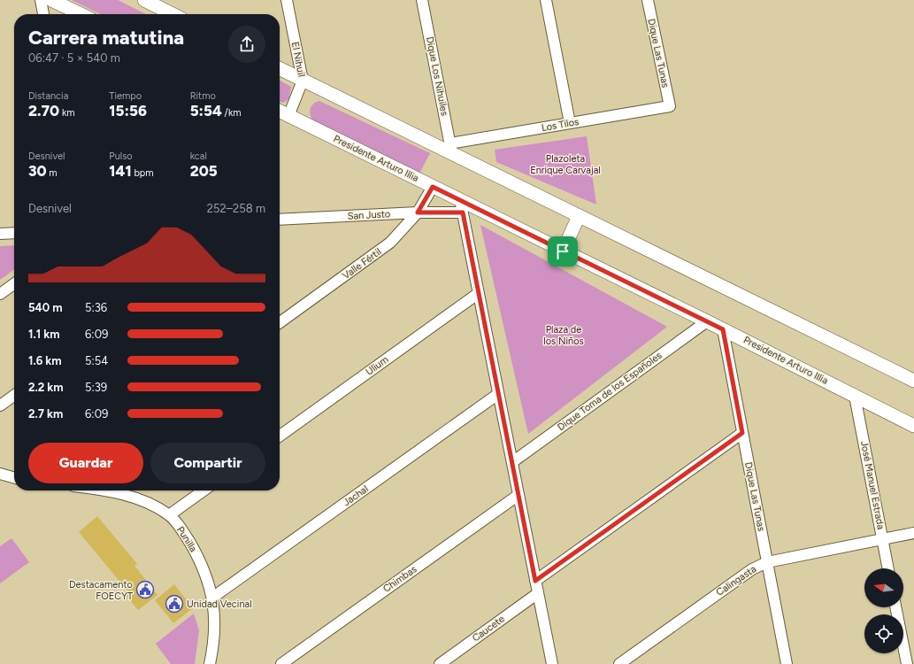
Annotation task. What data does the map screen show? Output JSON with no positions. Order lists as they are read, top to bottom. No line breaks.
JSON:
{"streets":{"street":["Dique Las Tunas","El Nihuil","Dique Los Nihuiles","Los Tilos","Presidente Arturo Illia","San Justo","Valle Fértil","Ulium","Dique Toma de los Españoles","José Manuel Estrada","Jachal","Punilla","Chimbas","Calingasta","Caucete"]},"crossings":[["Dique Las Tunas","Los Tilos"],["Dique Las Tunas","Presidente Arturo Illia"],["Dique Las Tunas","Calingasta"],["El Nihuil","Presidente Arturo Illia"],["Dique Los Nihuiles","Los Tilos"],["Presidente Arturo Illia","San Justo"],["Presidente Arturo Illia","Valle Fértil"],["Presidente Arturo Illia","Dique Toma de los Españoles"],["Presidente Arturo Illia","José Manuel Estrada"],["San Justo","Valle Fértil"],["José Manuel Estrada","Calingasta"],["Jachal","Punilla"]],"parks":["Plazoleta Enrique Carvajal","Plaza de los Niños"],"places":{"public building":["Destacamento FOECYT","Unidad Vecinal"]},"north":"left","page":{"heading":["Carrera matutina","06:47 · 5 × 540 m"],"stats":[["Distancia","2.70 km"],["Tiempo","15:56"],["Ritmo","5:54 /km"],["Desnivel","30 m"],["Pulso","141 bpm"],["kcal","205"]],"chart":["Desnivel","252–258 m"],"list":[{"name":"540 m","note":"5:36"},{"name":"1.1 km","note":"6:09"},{"name":"1.6 km","note":"5:54"},{"name":"2.2 km","note":"5:39"},{"name":"2.7 km","note":"6:09"}],"buttons":["Guardar","Compartir"]}}
